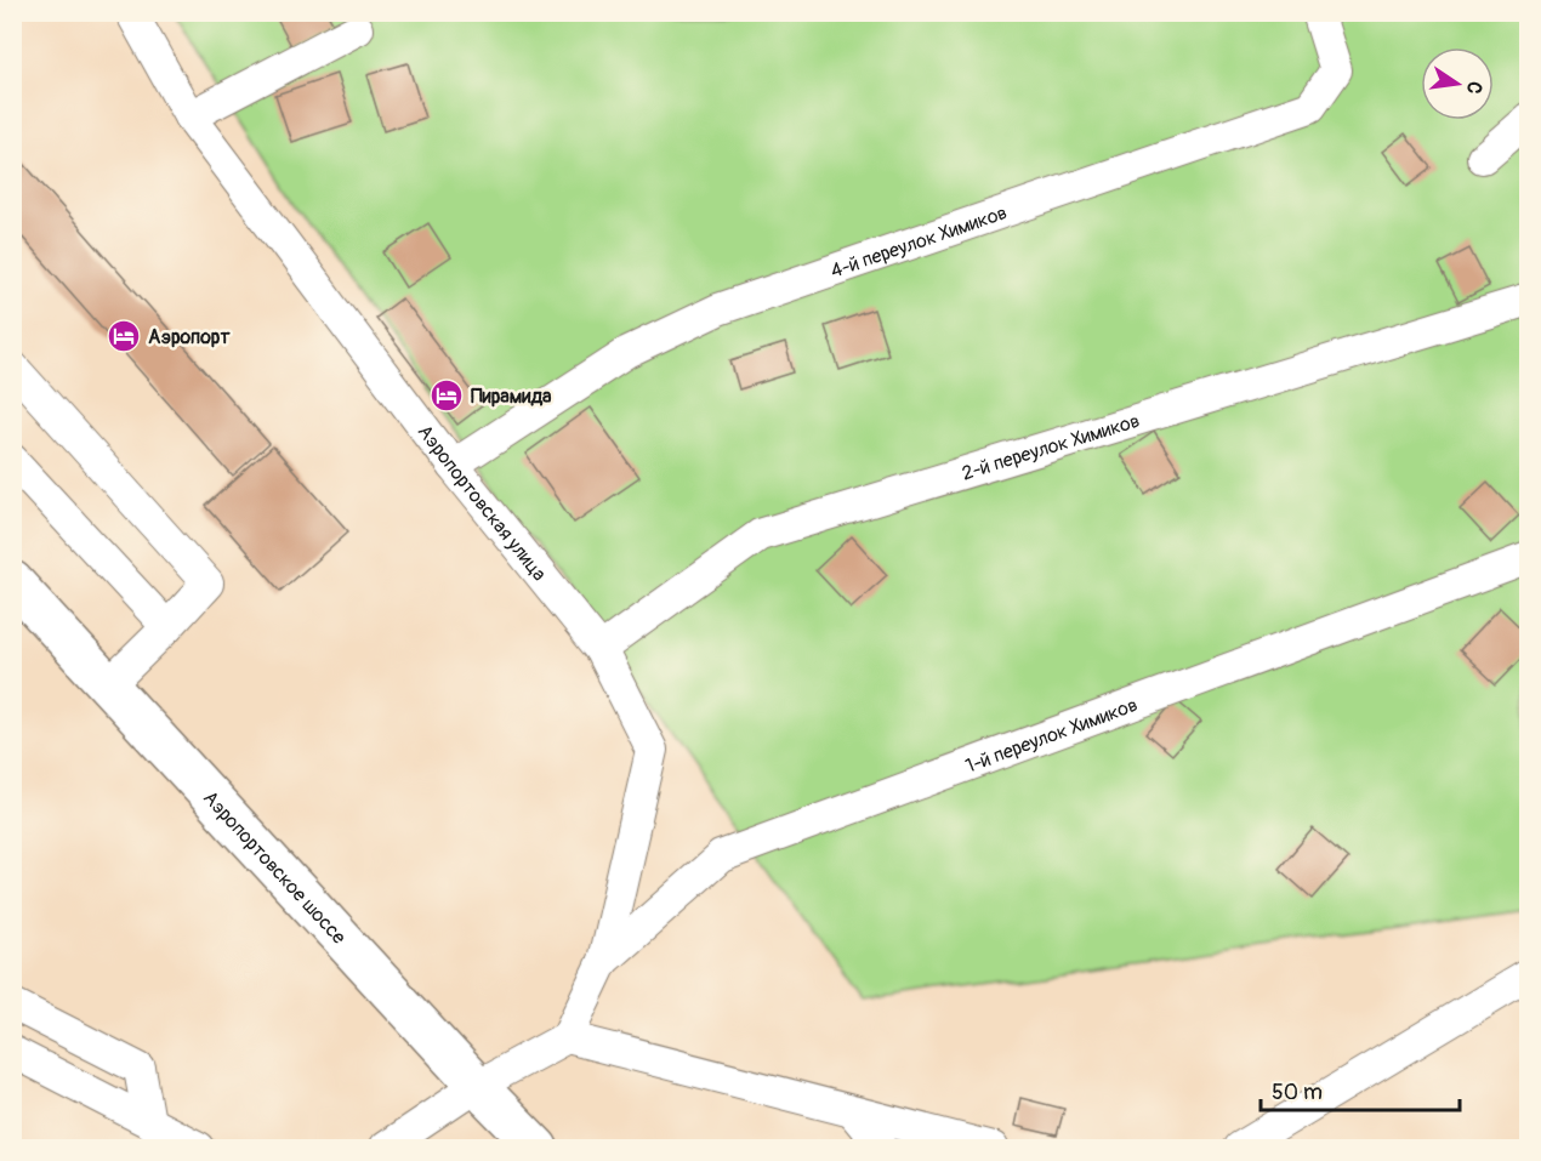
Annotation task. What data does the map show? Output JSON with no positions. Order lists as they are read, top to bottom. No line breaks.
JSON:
{"streets":{"main road":["Аэропортовское шоссе"],"street":["4-й переулок Химиков","2-й переулок Химиков","Аэропортовская улица","1-й переулок Химиков"]},"crossings":[["4-й переулок Химиков","Аэропортовская улица"],["2-й переулок Химиков","Аэропортовская улица"],["Аэропортовская улица","1-й переулок Химиков"]],"places":{"hotel":["Аэропорт","Пирамида"]},"scale_bar":"50 m","north":"right"}
